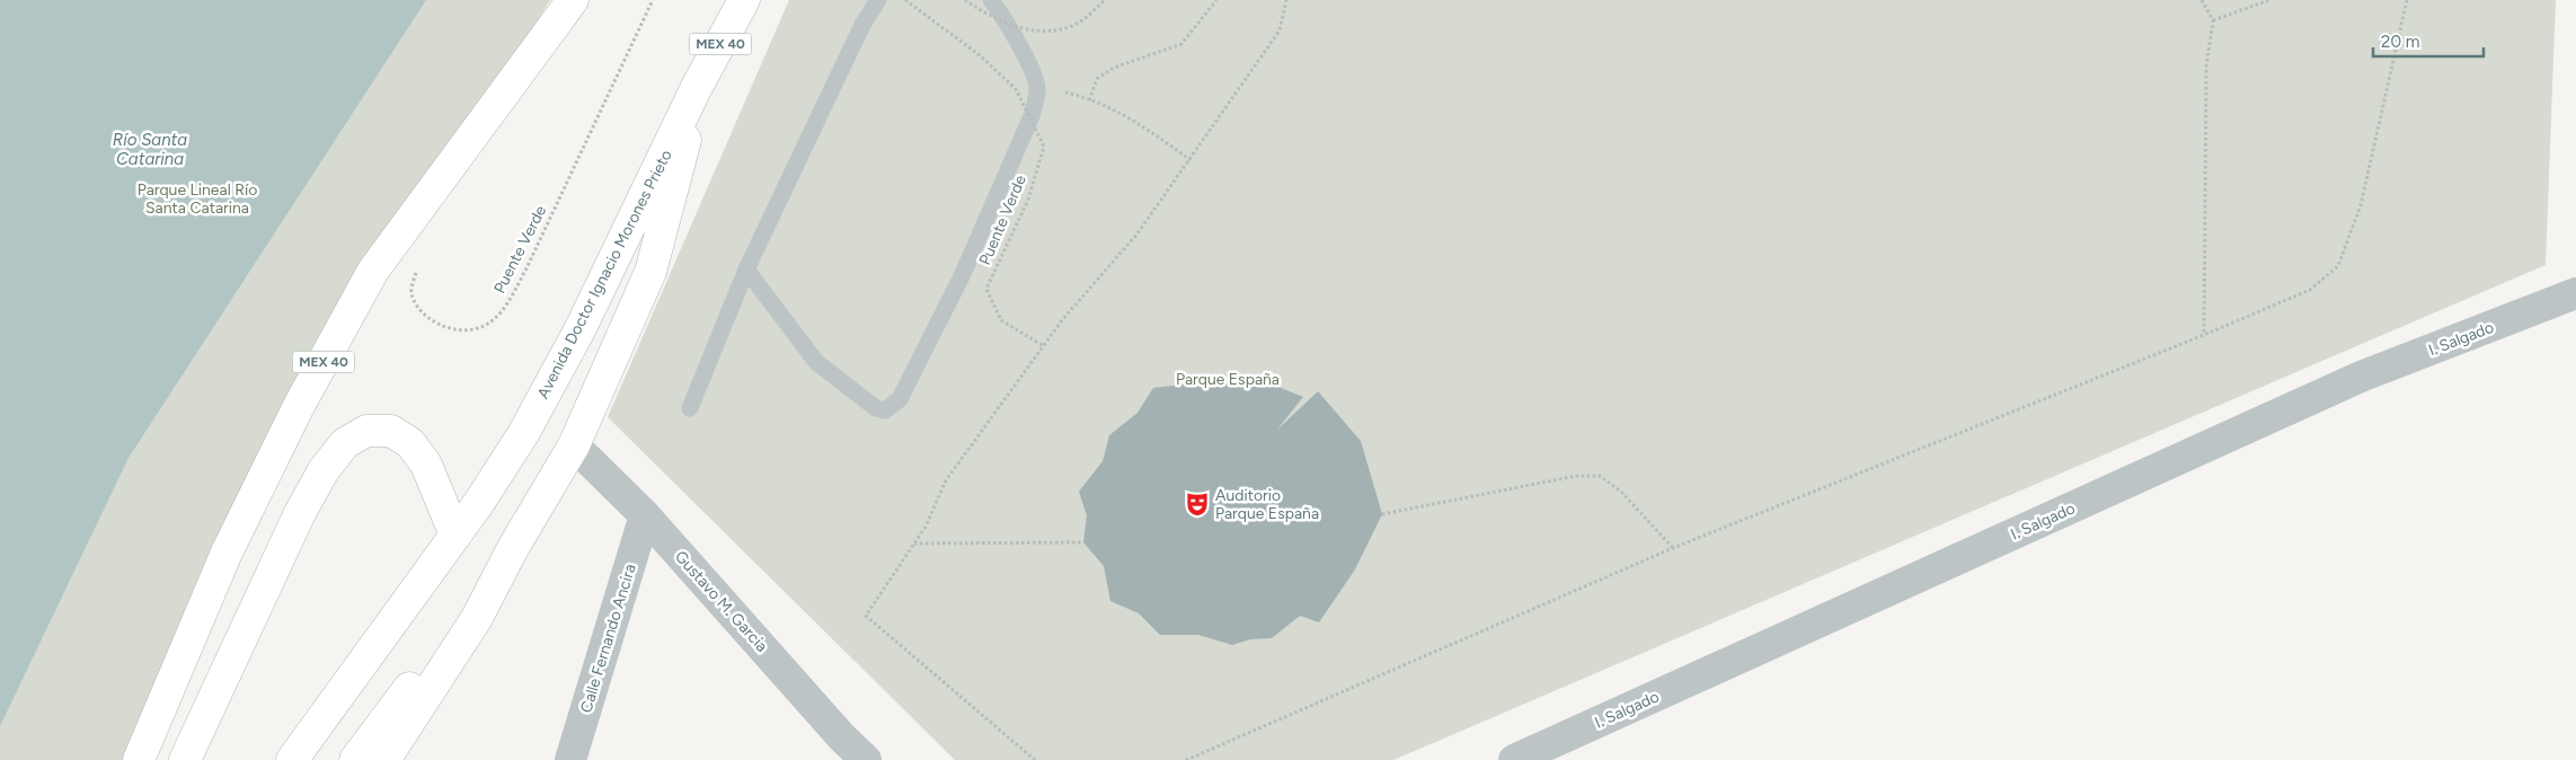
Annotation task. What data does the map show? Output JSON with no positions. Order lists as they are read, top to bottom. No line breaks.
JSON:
{"streets":{"highway":["MEX 40","Avenida Doctor Ignacio Morones Prieto"],"street":["I. Salgado","Gustavo M. Garcia","Calle Fernando Ancira"],"path":["Puente Verde"]},"crossings":[["Gustavo M. Garcia","Calle Fernando Ancira"]],"water":["Río Santa Catarina"],"parks":["Parque Lineal Río Santa Catarina","Parque España"],"places":{"theatre":["Auditorio Parque España"]},"scale_bar":"20 m"}
